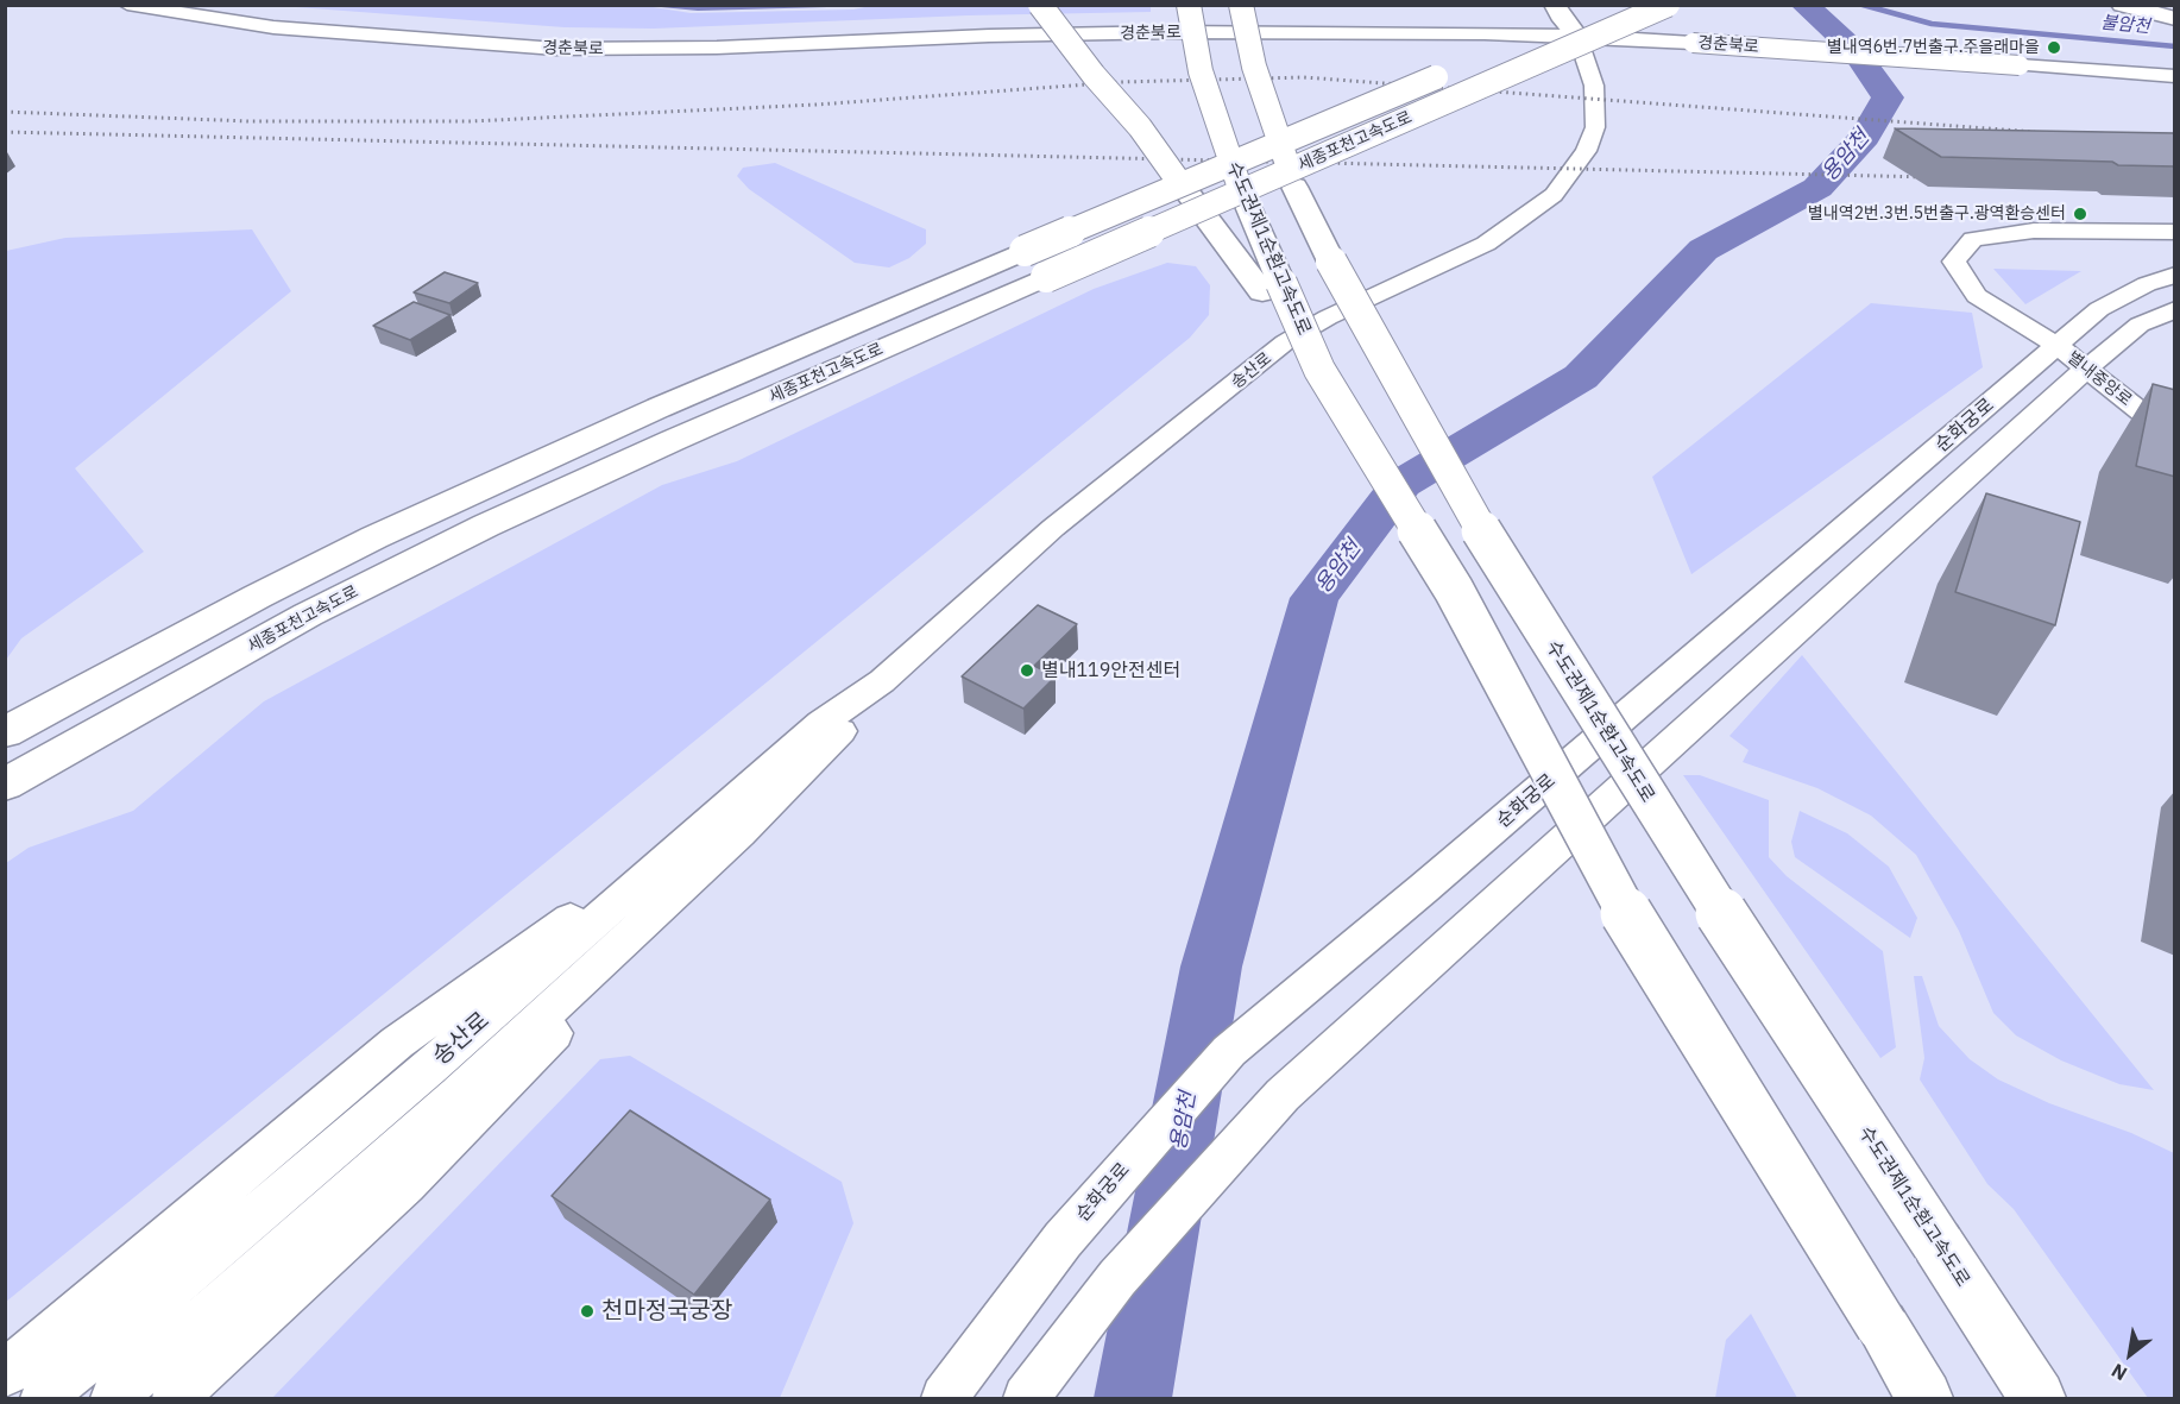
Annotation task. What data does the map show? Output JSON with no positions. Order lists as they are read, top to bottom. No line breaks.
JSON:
{"streets":{"highway":["세종포천고속도로","수도권제1순환고속도로"],"street":["경춘북로","송산로","별내중앙로","순화궁로"]},"crossings":[["경춘북로","송산로"],["별내중앙로","순화궁로"]],"water":["불암천","용암천"],"places":["별내역6번.7번출구.주을래마을","별내역2번.3번.5번출구.광역환승센터","별내119안전센터","천마정국궁장"],"north":"bottom left"}
